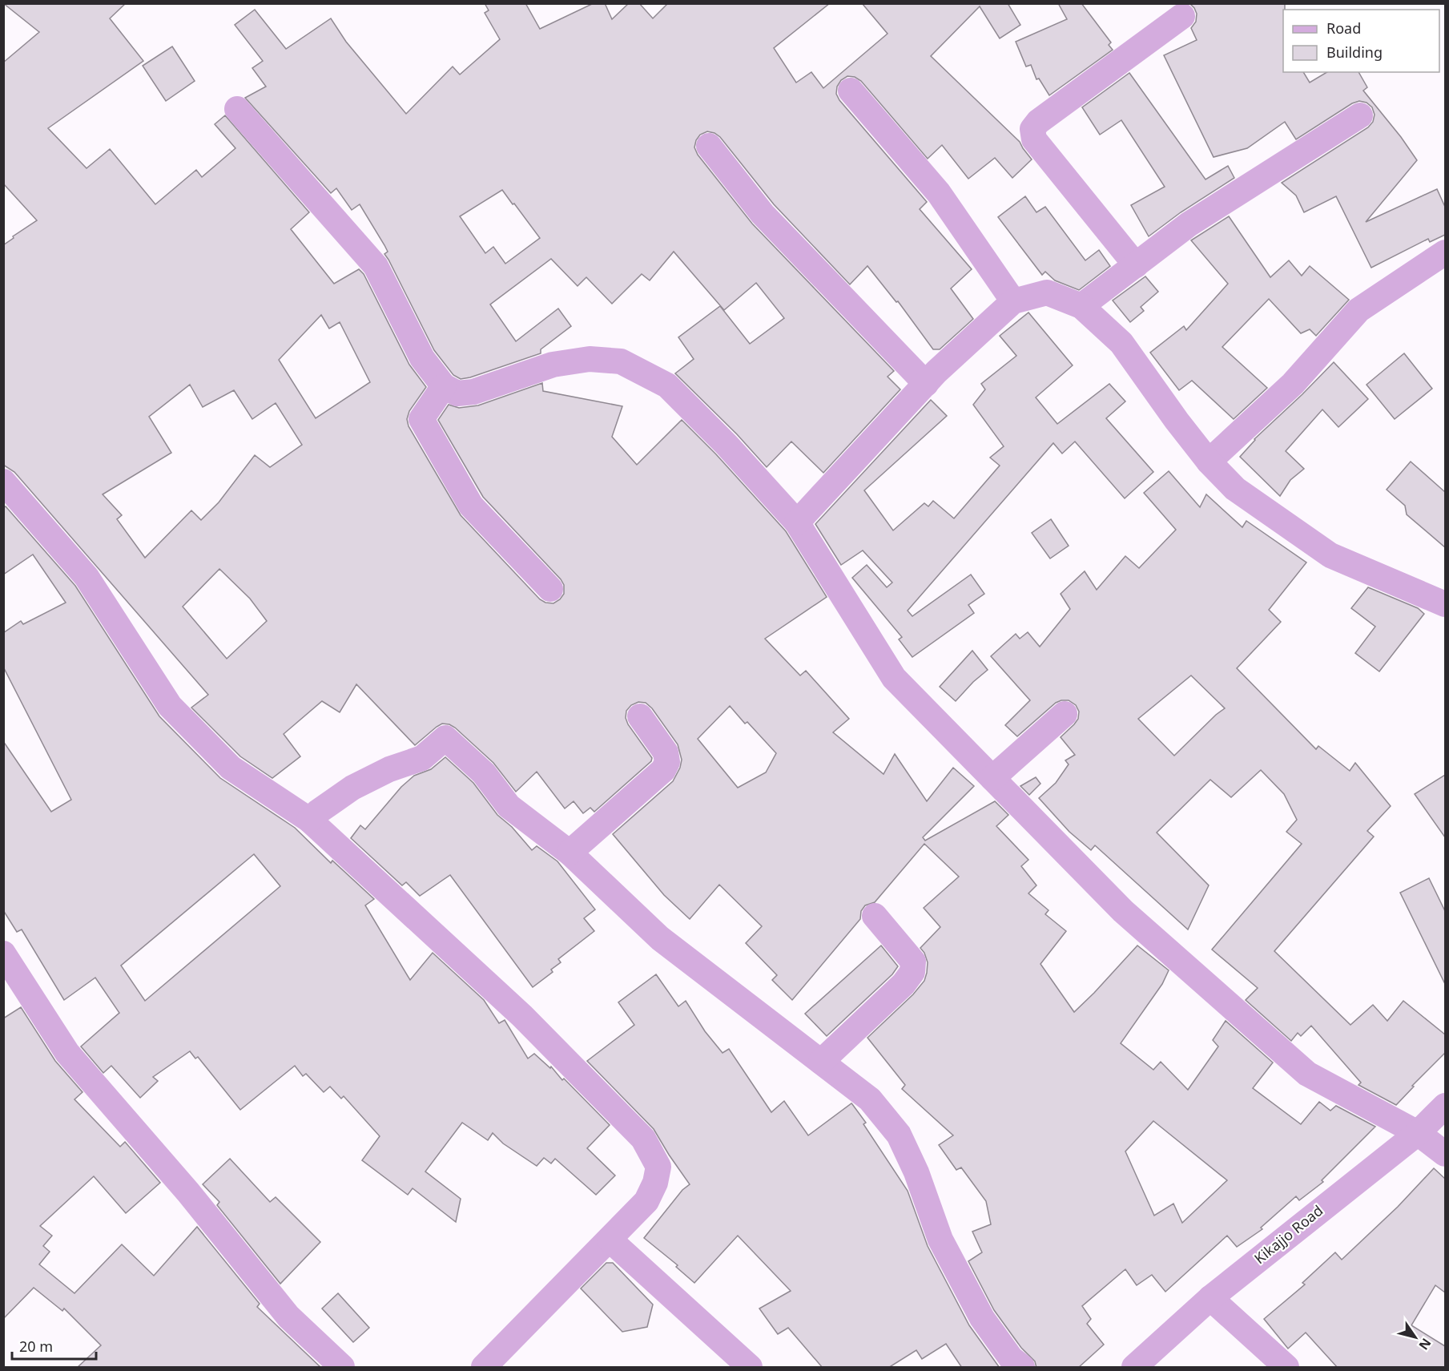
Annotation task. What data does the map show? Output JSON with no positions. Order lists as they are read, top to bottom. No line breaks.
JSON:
{"streets":{"street":["Kikajjo Road"]},"legend":["Road","Building"],"scale_bar":"20 m","north":"bottom right"}
